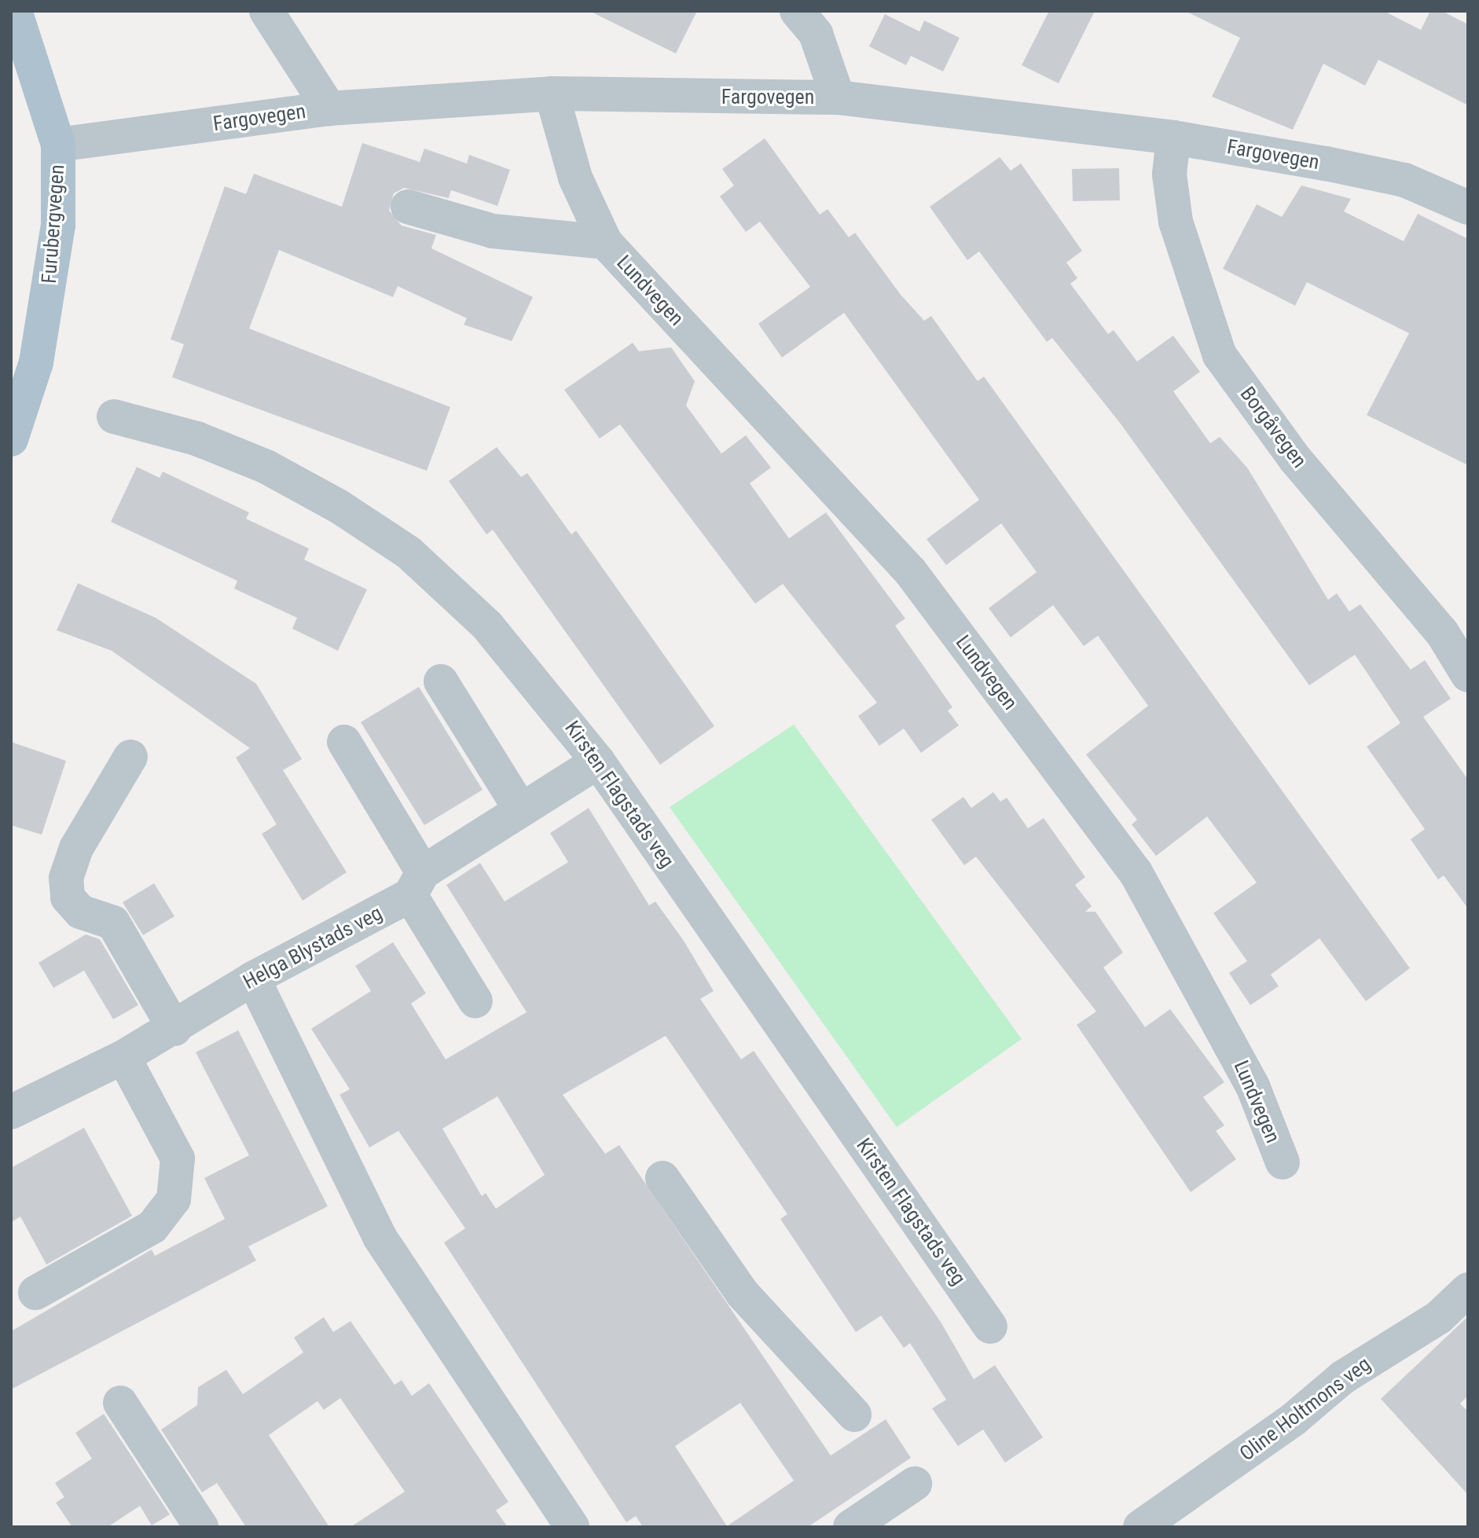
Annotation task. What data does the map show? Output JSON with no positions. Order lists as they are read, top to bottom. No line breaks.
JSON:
{"streets":{"main road":["Furubergvegen"],"street":["Fargovegen","Lundvegen","Borgåvegen","Kirsten Flagstads veg","Helga Blystads veg","Oline Holtmons veg"]},"crossings":[["Fargovegen","Furubergvegen"],["Fargovegen","Lundvegen"],["Fargovegen","Borgåvegen"],["Kirsten Flagstads veg","Helga Blystads veg"]]}
